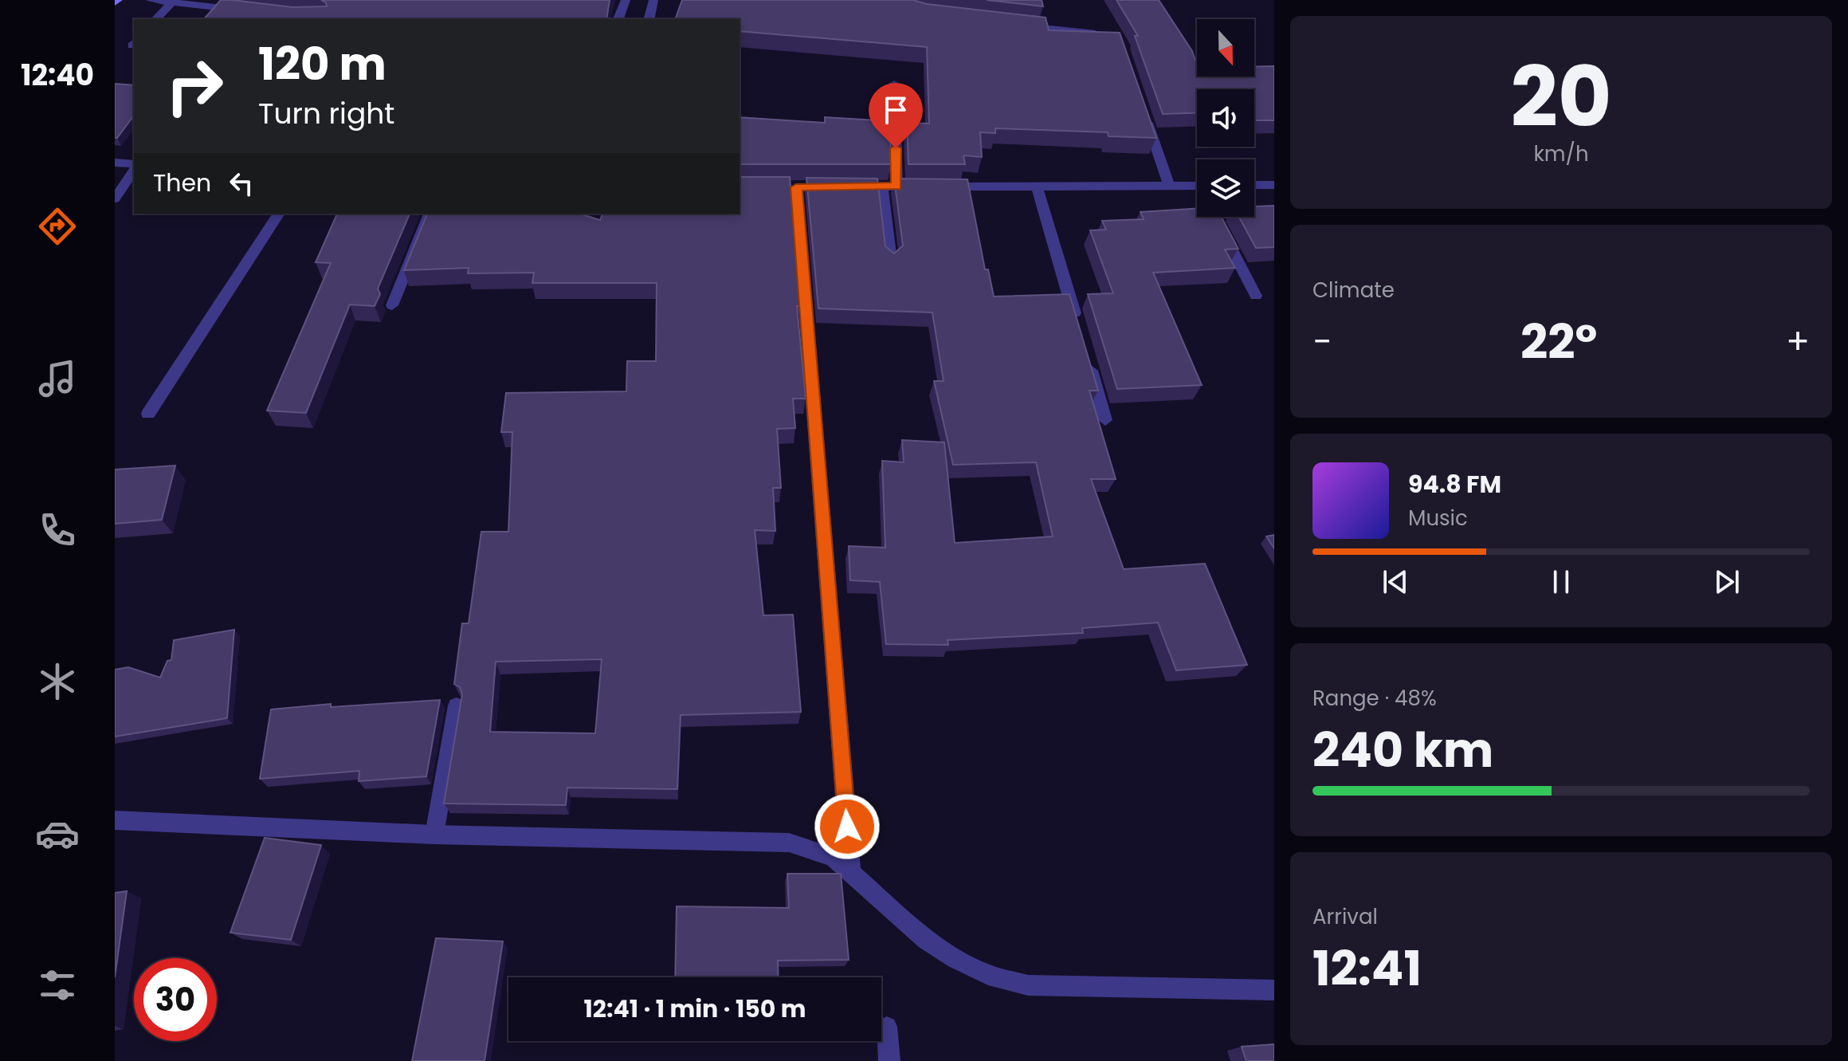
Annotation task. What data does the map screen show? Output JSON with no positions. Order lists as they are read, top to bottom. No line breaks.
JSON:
{"north":"bottom","page":{"tabs":"12:40","tile":[["20","km/h"],"Climate",["Range · 48%","240 km"],["Arrival","12:41"]],"turn":["120 m","Turn right"],"then":"Then","heat":["−","22°","+"],"song":["94.8 FM","Music"],"limit":"30","trip":"12:41 · 1 min · 150 m"}}
